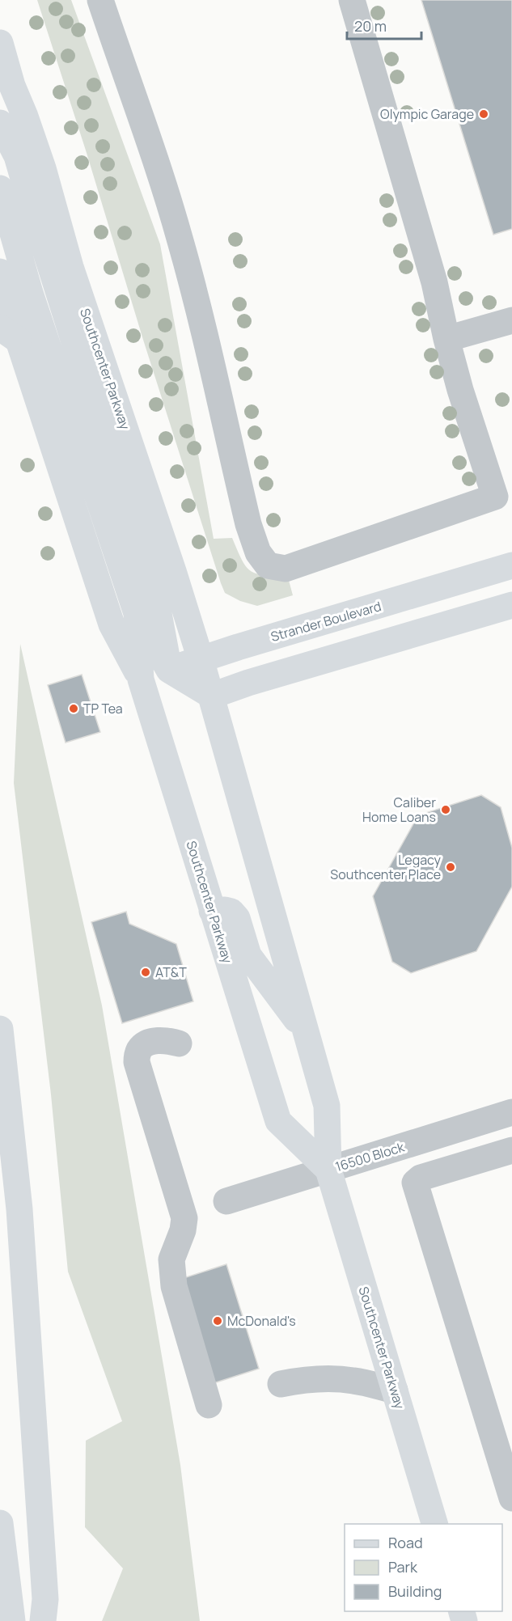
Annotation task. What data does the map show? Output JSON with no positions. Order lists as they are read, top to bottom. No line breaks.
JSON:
{"streets":{"main road":["Southcenter Parkway","Strander Boulevard"],"lane":["16500 Block"]},"crossings":[["Southcenter Parkway","Strander Boulevard"],["Southcenter Parkway","16500 Block"]],"places":["Olympic Garage","TP Tea","Caliber Home Loans","Legacy Southcenter Place","AT&T","McDonald's"],"legend":["Road","Park","Building"],"scale_bar":"20 m"}
